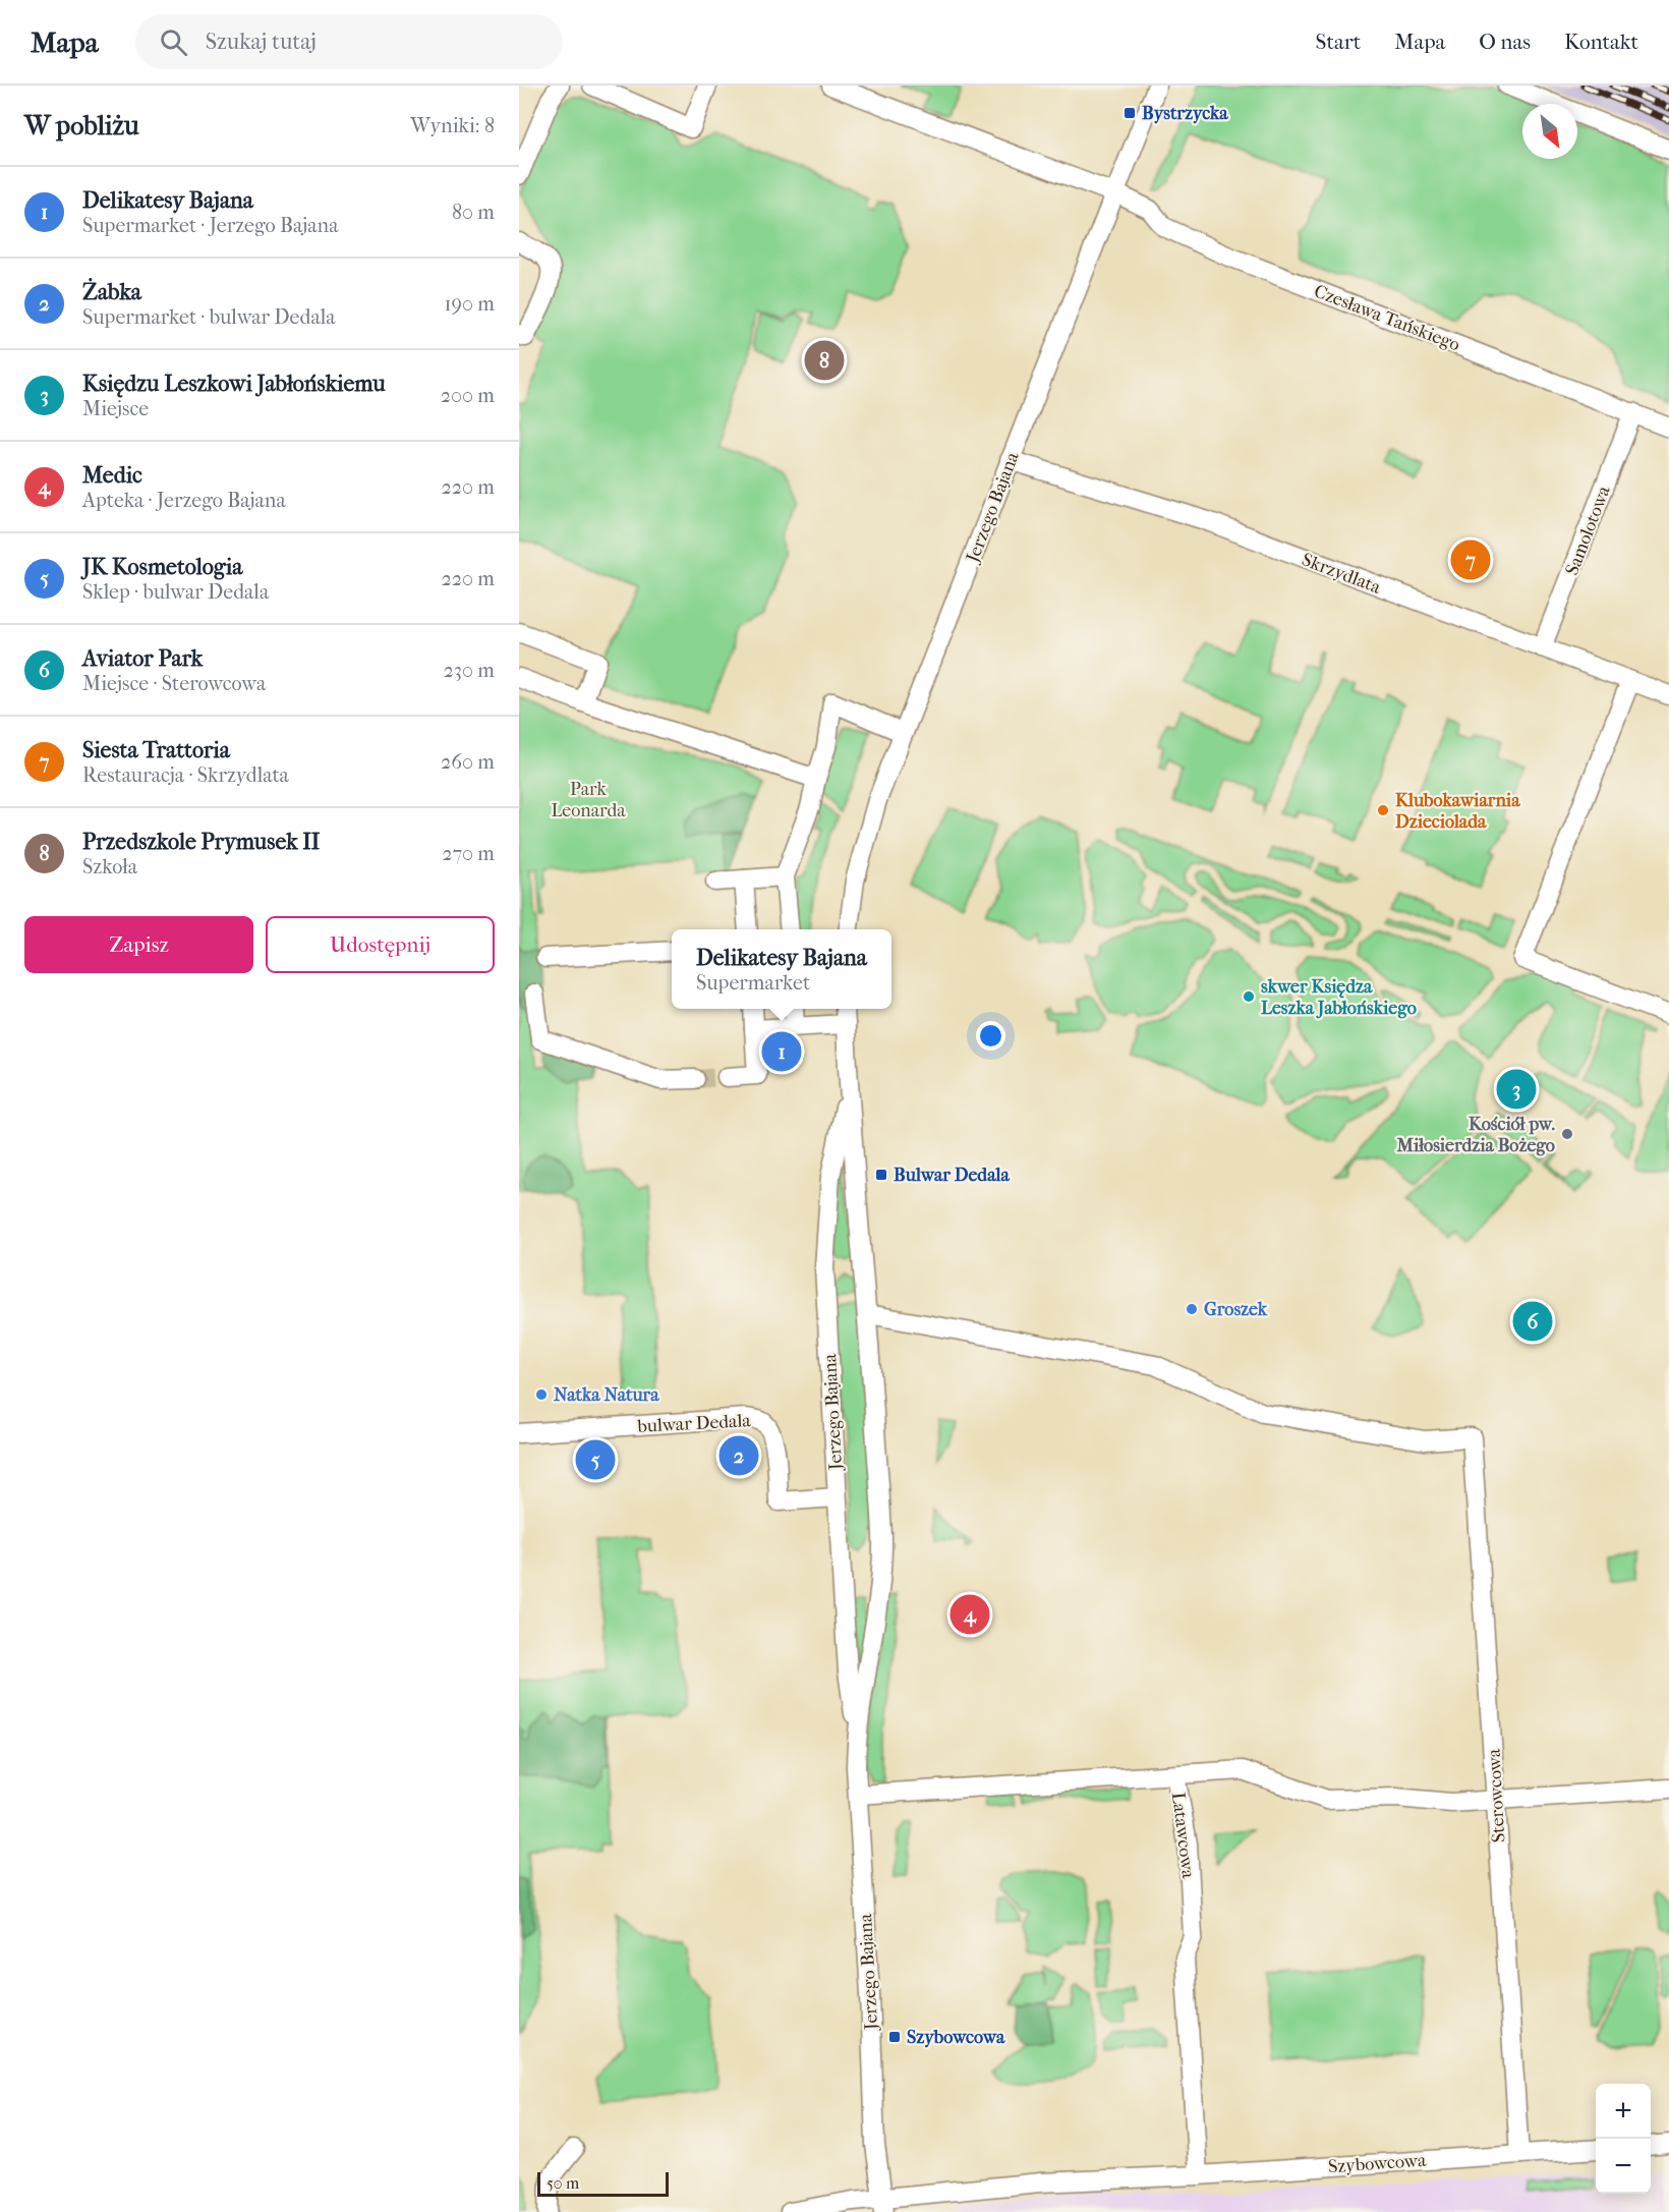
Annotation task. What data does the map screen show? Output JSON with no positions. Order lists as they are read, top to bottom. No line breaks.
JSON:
{"streets":{"street":["Czesława Tańskiego","Jerzego Bajana","Samolotowa","Skrzydlata","bulwar Dedala","Sterowcowa","Latawcowa","Szybowcowa"]},"crossings":[["Czesława Tańskiego","Jerzego Bajana"],["Czesława Tańskiego","Samolotowa"],["Jerzego Bajana","Skrzydlata"],["Jerzego Bajana","bulwar Dedala"],["Jerzego Bajana","Sterowcowa"],["Jerzego Bajana","Latawcowa"],["Jerzego Bajana","Szybowcowa"],["Samolotowa","Skrzydlata"],["Sterowcowa","Szybowcowa"],["Latawcowa","Szybowcowa"]],"parks":["Park Leonarda"],"places":{"transit":["Bystrzycka","Bulwar Dedala","Szybowcowa"],"other":["Klubokawiarnia Dzieciolada","skwer Księdza Leszka Jabłońskiego","Kościół pw. Miłosierdzia Bożego","Groszek","Natka Natura"]},"scale_bar":"50 m","north":"bottom right","page":{"header":"Mapa","search":"Szukaj tutaj","nav":["Start","Mapa","O nas","Kontakt"],"heading":["W pobliżu","Wyniki: 8"],"list":[{"mark":"1","name":"Delikatesy Bajana","note":"Supermarket · Jerzego Bajana","value":"80 m"},{"mark":"2","name":"Żabka","note":"Supermarket · bulwar Dedala","value":"190 m"},{"mark":"3","name":"Księdzu Leszkowi Jabłońskiemu","note":"Miejsce","value":"200 m"},{"mark":"4","name":"Medic","note":"Apteka · Jerzego Bajana","value":"220 m"},{"mark":"5","name":"JK Kosmetologia","note":"Sklep · bulwar Dedala","value":"220 m"},{"mark":"6","name":"Aviator Park","note":"Miejsce · Sterowcowa","value":"230 m"},{"mark":"7","name":"Siesta Trattoria","note":"Restauracja · Skrzydlata","value":"260 m"},{"mark":"8","name":"Przedszkole Prymusek II","note":"Szkoła","value":"270 m"}],"pins":["8","7","1","3","6","2","5","4"],"buttons":["Zapisz","Udostępnij"],"popup":["Delikatesy Bajana","Supermarket"],"map_buttons":["+","−"],"scale":"50 m"}}
